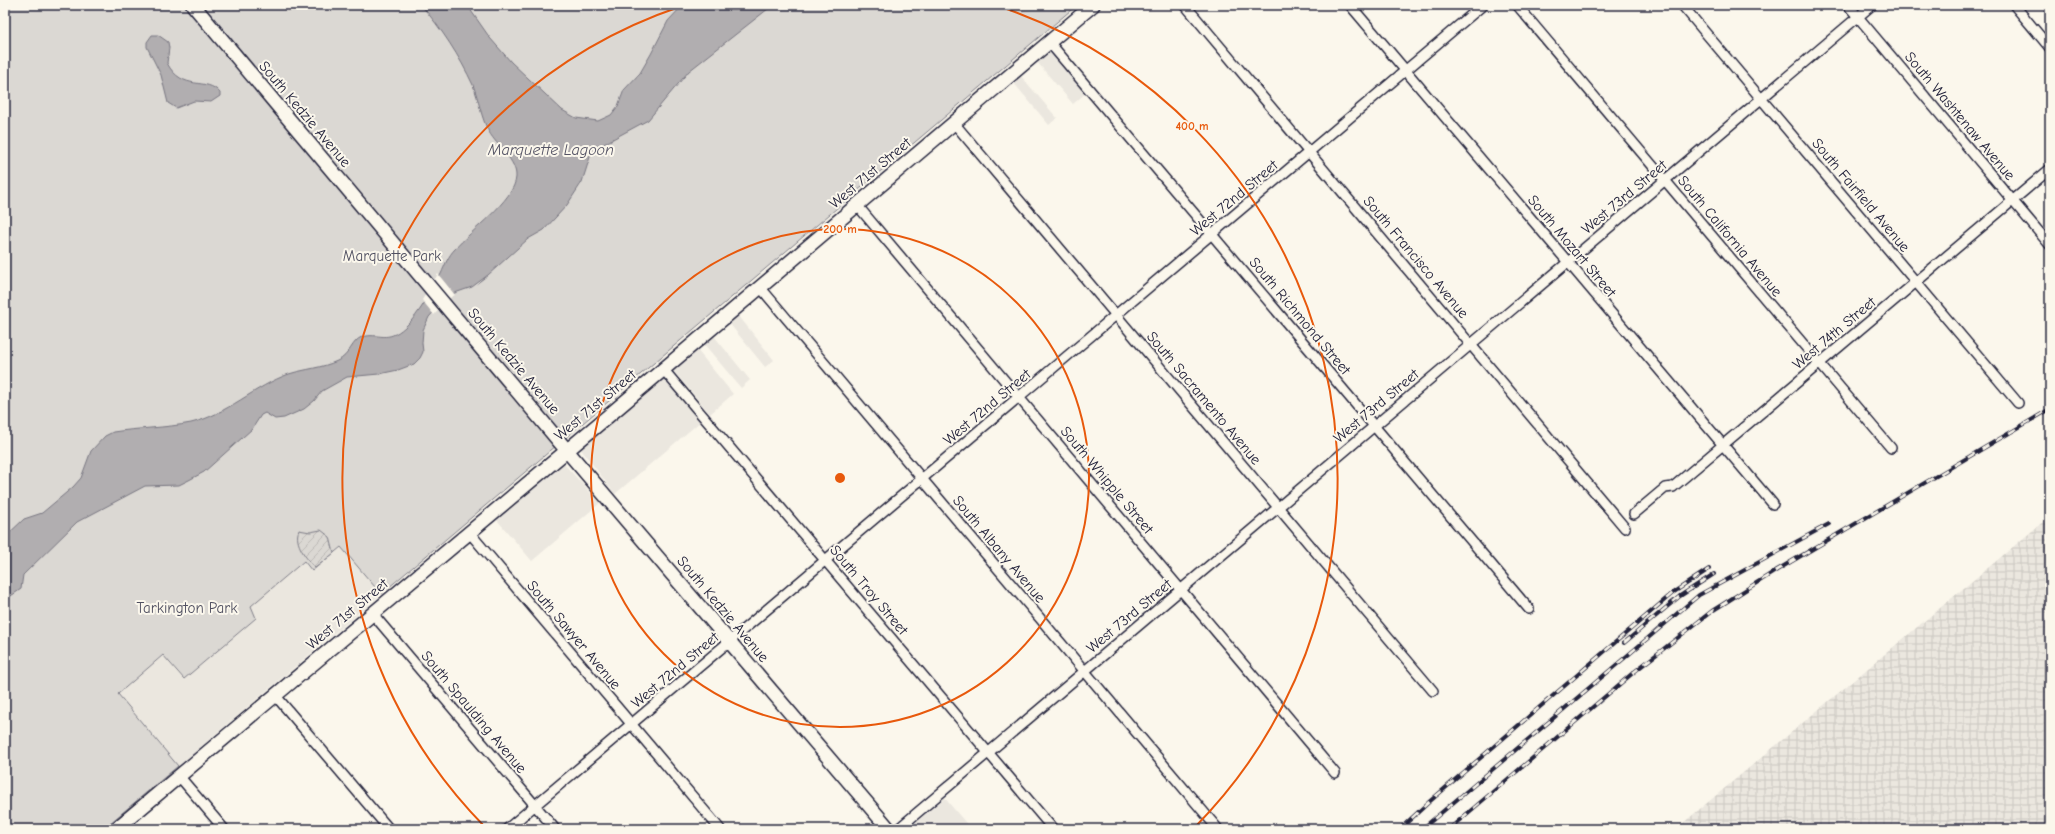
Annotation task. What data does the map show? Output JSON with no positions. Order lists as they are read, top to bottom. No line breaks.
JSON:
{"streets":{"main road":["South Kedzie Avenue","West 71st Street"],"street":["South Washtenaw Avenue","South Fairfield Avenue","West 73rd Street","West 72nd Street","South California Avenue","South Mozart Street","South Francisco Avenue","South Richmond Street","West 74th Street","South Sacramento Avenue","South Whipple Street","South Albany Avenue","South Troy Street","South Sawyer Avenue","South Spaulding Avenue"]},"crossings":[["South Kedzie Avenue","West 71st Street"],["South Kedzie Avenue","West 72nd Street"],["South Washtenaw Avenue","West 73rd Street"],["South Washtenaw Avenue","West 74th Street"],["West 71st Street","South Richmond Street"],["West 71st Street","South Sacramento Avenue"],["West 71st Street","South Whipple Street"],["West 71st Street","South Albany Avenue"],["West 71st Street","South Troy Street"],["West 71st Street","South Sawyer Avenue"],["West 71st Street","South Spaulding Avenue"],["South Fairfield Avenue","West 73rd Street"],["South Fairfield Avenue","West 74th Street"],["West 73rd Street","South California Avenue"],["West 73rd Street","South Mozart Street"],["West 73rd Street","South Francisco Avenue"],["West 73rd Street","South Richmond Street"],["West 73rd Street","South Sacramento Avenue"],["West 73rd Street","South Whipple Street"],["West 73rd Street","South Albany Avenue"],["West 73rd Street","South Troy Street"],["West 72nd Street","South Mozart Street"],["West 72nd Street","South Francisco Avenue"],["West 72nd Street","South Richmond Street"],["West 72nd Street","South Sacramento Avenue"],["West 72nd Street","South Whipple Street"],["West 72nd Street","South Albany Avenue"],["West 72nd Street","South Troy Street"],["West 72nd Street","South Sawyer Avenue"],["West 72nd Street","South Spaulding Avenue"],["South California Avenue","West 74th Street"],["South Mozart Street","West 74th Street"]],"water":["Marquette Lagoon"],"parks":["Marquette Park","Tarkington Park"],"rings":["400 m","200 m"]}
